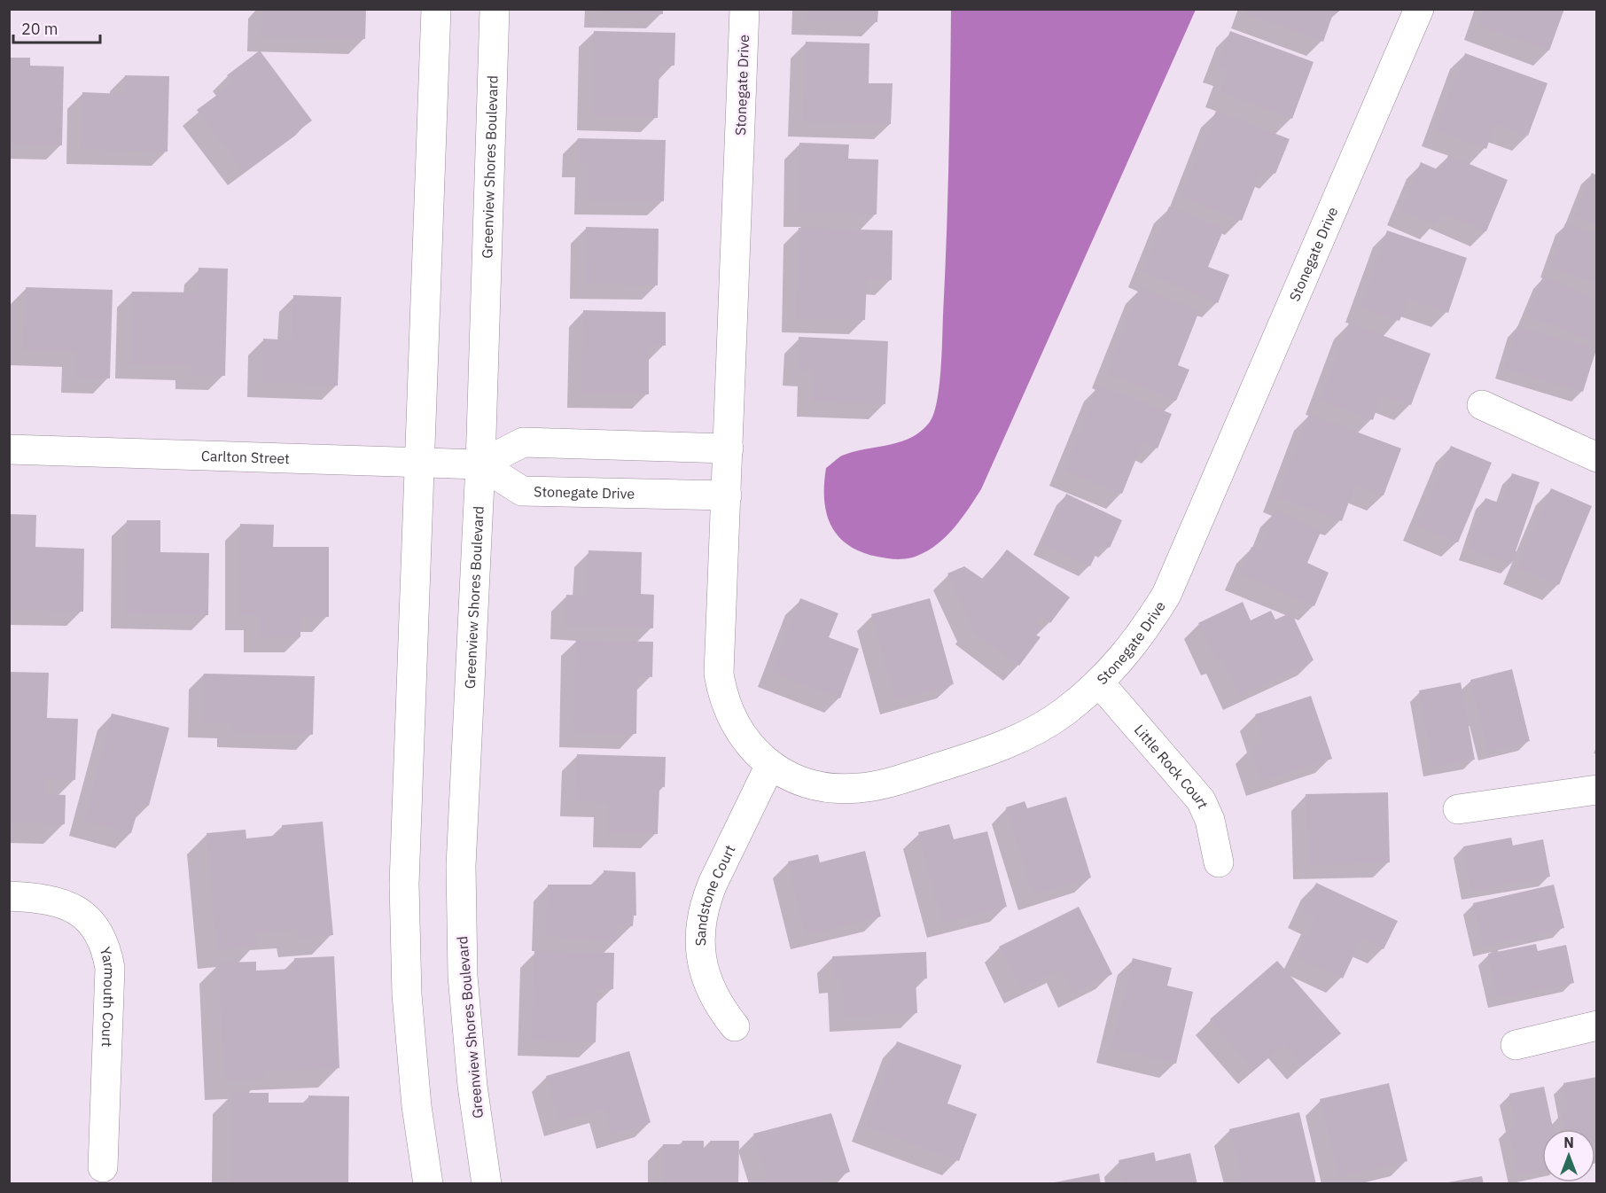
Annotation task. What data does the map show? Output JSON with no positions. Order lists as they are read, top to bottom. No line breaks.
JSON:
{"streets":{"street":["Stonegate Drive","Greenview Shores Boulevard","Carlton Street","Little Rock Court","Sandstone Court","Yarmouth Court"]},"crossings":[["Stonegate Drive","Greenview Shores Boulevard"],["Stonegate Drive","Carlton Street"],["Stonegate Drive","Little Rock Court"],["Stonegate Drive","Sandstone Court"],["Greenview Shores Boulevard","Carlton Street"]],"scale_bar":"20 m","north":"top"}
